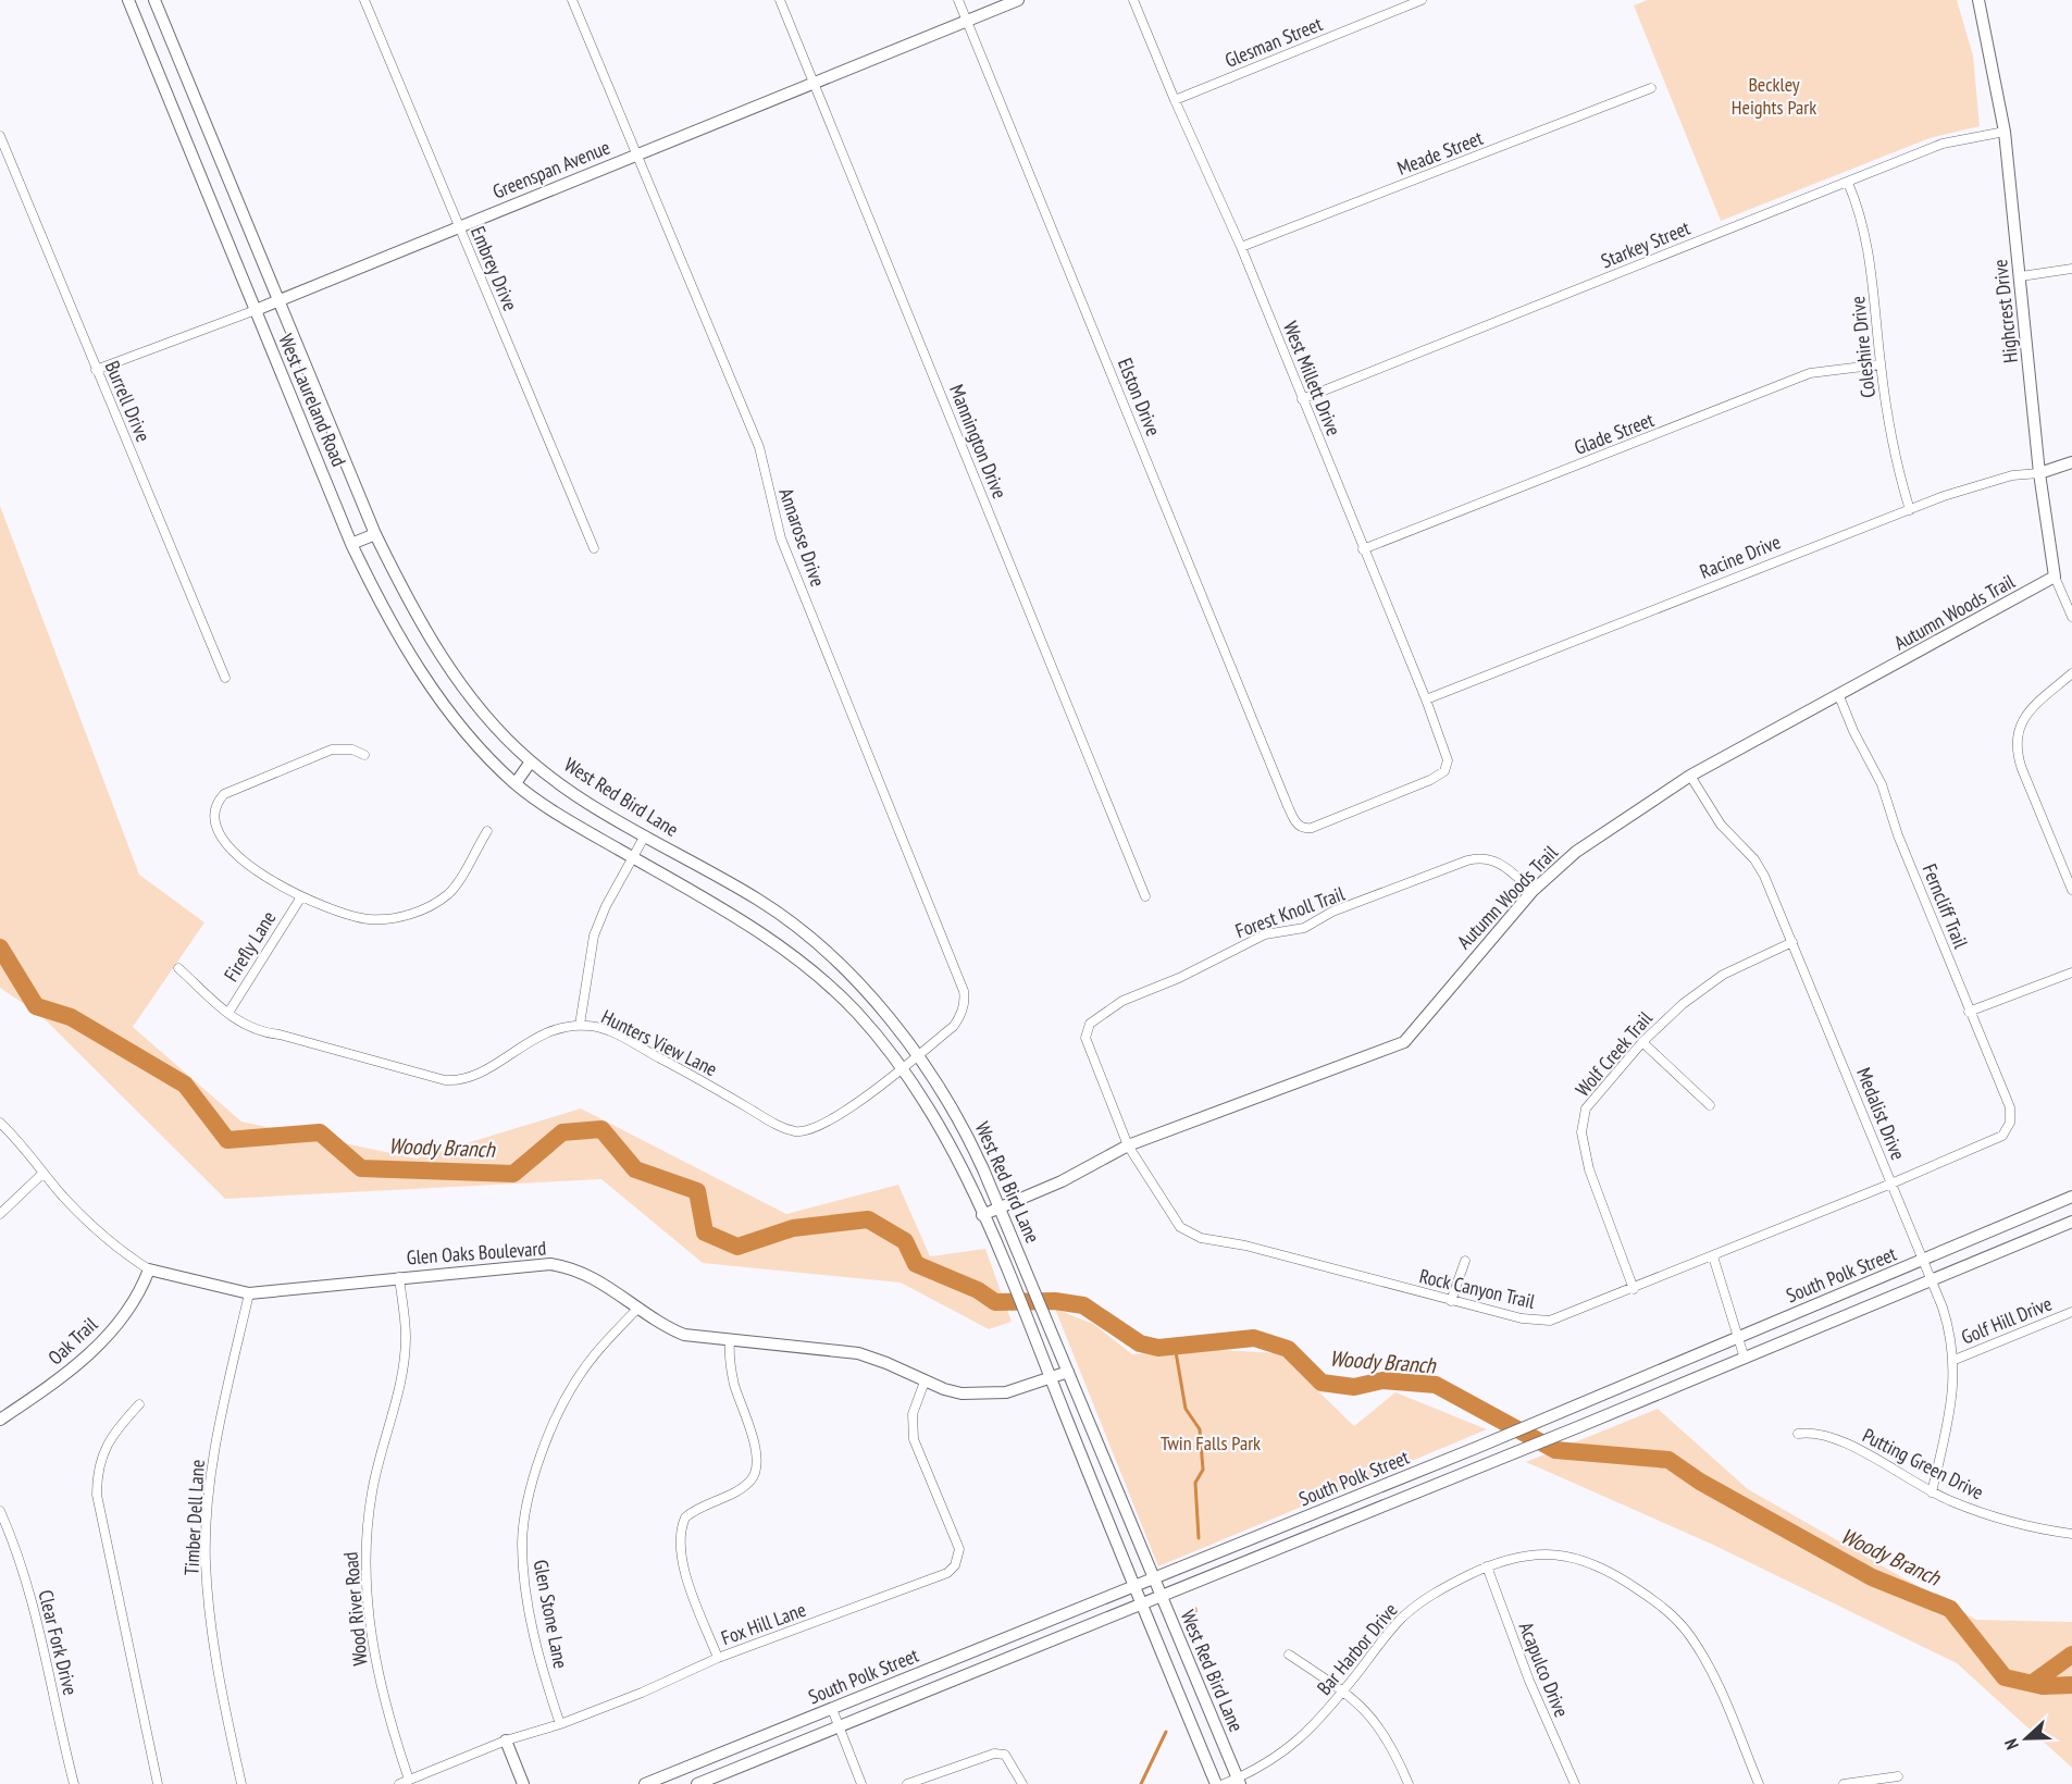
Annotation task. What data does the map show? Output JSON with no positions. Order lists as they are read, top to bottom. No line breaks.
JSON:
{"streets":{"main road":["Greenspan Avenue","Highcrest Drive","West Laureland Road","Racine Drive","Autumn Woods Trail","West Red Bird Lane","Glen Oaks Boulevard","South Polk Street","Oak Trail"],"street":["Glesman Street","Meade Street","Starkey Street","Embrey Drive","Coleshire Drive","West Millett Drive","Elston Drive","Burrell Drive","Glade Street","Mannington Drive","Annarose Drive","Ferncliff Trail","Forest Knoll Trail","Firefly Lane","Hunters View Lane","Wolf Creek Trail","Medalist Drive","Rock Canyon Trail","Golf Hill Drive","Putting Green Drive","Timber Dell Lane","Wood River Road","Glen Stone Lane","Fox Hill Lane","Clear Fork Drive","Bar Harbor Drive","Acapulco Drive"]},"crossings":[["Glesman Street","West Millett Drive"],["Meade Street","West Millett Drive"],["Greenspan Avenue","Embrey Drive"],["Greenspan Avenue","Elston Drive"],["Greenspan Avenue","West Laureland Road"],["Greenspan Avenue","Burrell Drive"],["Greenspan Avenue","Mannington Drive"],["Greenspan Avenue","Annarose Drive"],["Starkey Street","Highcrest Drive"],["Starkey Street","Coleshire Drive"],["Starkey Street","West Millett Drive"],["Highcrest Drive","Racine Drive"],["Highcrest Drive","Autumn Woods Trail"],["Coleshire Drive","Glade Street"],["Coleshire Drive","Racine Drive"],["West Millett Drive","Elston Drive"],["West Millett Drive","Glade Street"],["West Millett Drive","Racine Drive"],["West Laureland Road","West Red Bird Lane"],["Annarose Drive","West Red Bird Lane"],["Annarose Drive","Hunters View Lane"],["Autumn Woods Trail","West Red Bird Lane"],["Autumn Woods Trail","Ferncliff Trail"],["Autumn Woods Trail","Forest Knoll Trail"],["Autumn Woods Trail","Medalist Drive"],["Autumn Woods Trail","Rock Canyon Trail"],["West Red Bird Lane","Hunters View Lane"],["West Red Bird Lane","Glen Oaks Boulevard"],["West Red Bird Lane","South Polk Street"],["West Red Bird Lane","Bar Harbor Drive"],["Ferncliff Trail","Rock Canyon Trail"],["Forest Knoll Trail","Rock Canyon Trail"],["Firefly Lane","Hunters View Lane"],["Wolf Creek Trail","Medalist Drive"],["Wolf Creek Trail","Rock Canyon Trail"],["Medalist Drive","South Polk Street"],["Medalist Drive","Rock Canyon Trail"],["Medalist Drive","Golf Hill Drive"],["Medalist Drive","Putting Green Drive"],["Glen Oaks Boulevard","Oak Trail"],["Glen Oaks Boulevard","Timber Dell Lane"],["Glen Oaks Boulevard","Wood River Road"],["Glen Oaks Boulevard","Glen Stone Lane"],["Glen Oaks Boulevard","Fox Hill Lane"],["Wood River Road","Fox Hill Lane"],["Glen Stone Lane","Fox Hill Lane"],["Bar Harbor Drive","Acapulco Drive"]],"water":["Woody Branch"],"parks":["Beckley Heights Park","Twin Falls Park"],"north":"left"}
